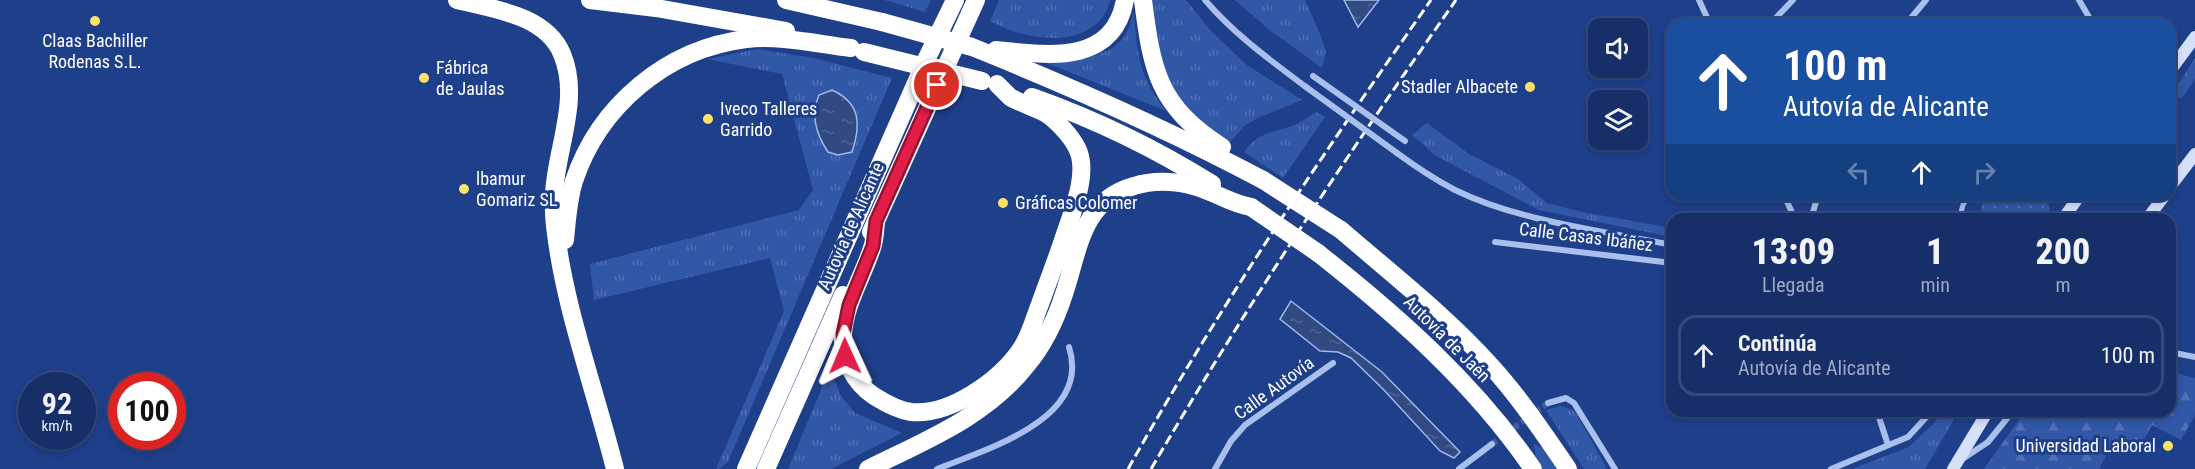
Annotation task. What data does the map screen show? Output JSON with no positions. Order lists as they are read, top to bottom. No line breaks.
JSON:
{"streets":{"highway":["Autovía de Alicante","Autovía de Jaén"],"street":["Calle Casas Ibáñez","Calle Autovía"]},"places":["Claas Bachiller Rodenas S.L.","Fábrica de Jaulas","Stadler Albacete","Iveco Talleres Garrido","lbamur Gomariz SL","Gráficas Colomer","Universidad Laboral"],"page":{"turn":["100 m","Autovía de Alicante"],"eta":["13:09","Llegada","1","min","200","m"],"list":[{"name":"Continúa","note":"Autovía de Alicante","value":"100 m"}],"speed":"92 km/h","limit":"100"}}
